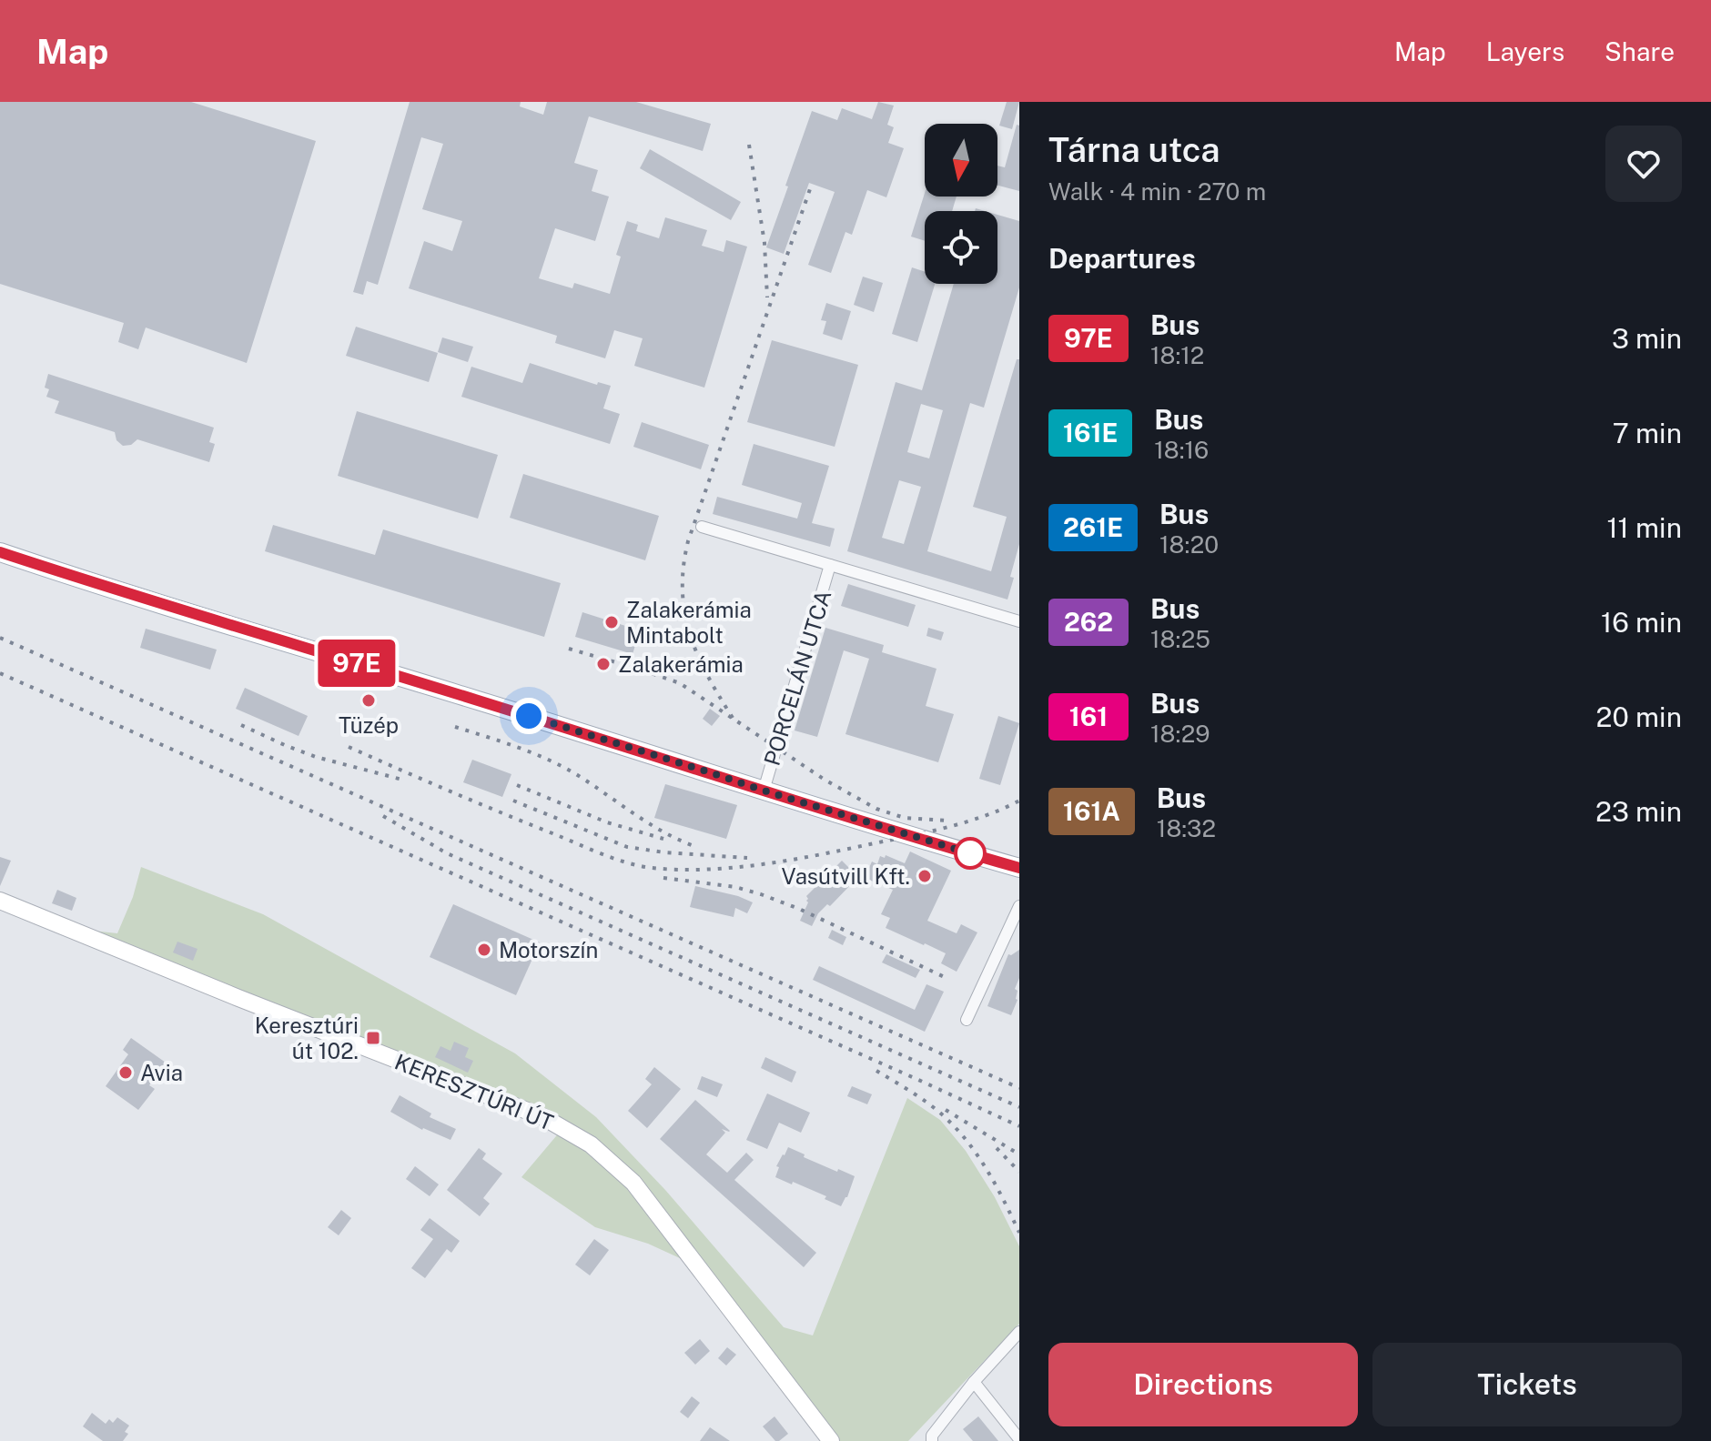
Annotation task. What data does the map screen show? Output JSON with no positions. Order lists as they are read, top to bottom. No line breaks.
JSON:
{"streets":{"main road":["KERESZTÚRI ÚT"],"street":["PORCELÁN UTCA"]},"places":{"other":["Zalakerámia Mintabolt","Zalakerámia","Tüzép","Vasútvill Kft.","Motorszín","Avia"],"transit":["Keresztúri út 102."]},"lines":["bus line 97E"],"north":"bottom","page":{"header":"Map","nav":["Map","Layers","Share"],"on_map":"97E","heading":[["Tárna utca","Walk · 4 min · 270 m"],"Departures"],"list":[{"mark":"97E","name":"Bus","note":"18:12","value":"3 min"},{"mark":"161E","name":"Bus","note":"18:16","value":"7 min"},{"mark":"261E","name":"Bus","note":"18:20","value":"11 min"},{"mark":"262","name":"Bus","note":"18:25","value":"16 min"},{"mark":"161","name":"Bus","note":"18:29","value":"20 min"},{"mark":"161A","name":"Bus","note":"18:32","value":"23 min"}],"buttons":["Directions","Tickets"]}}
